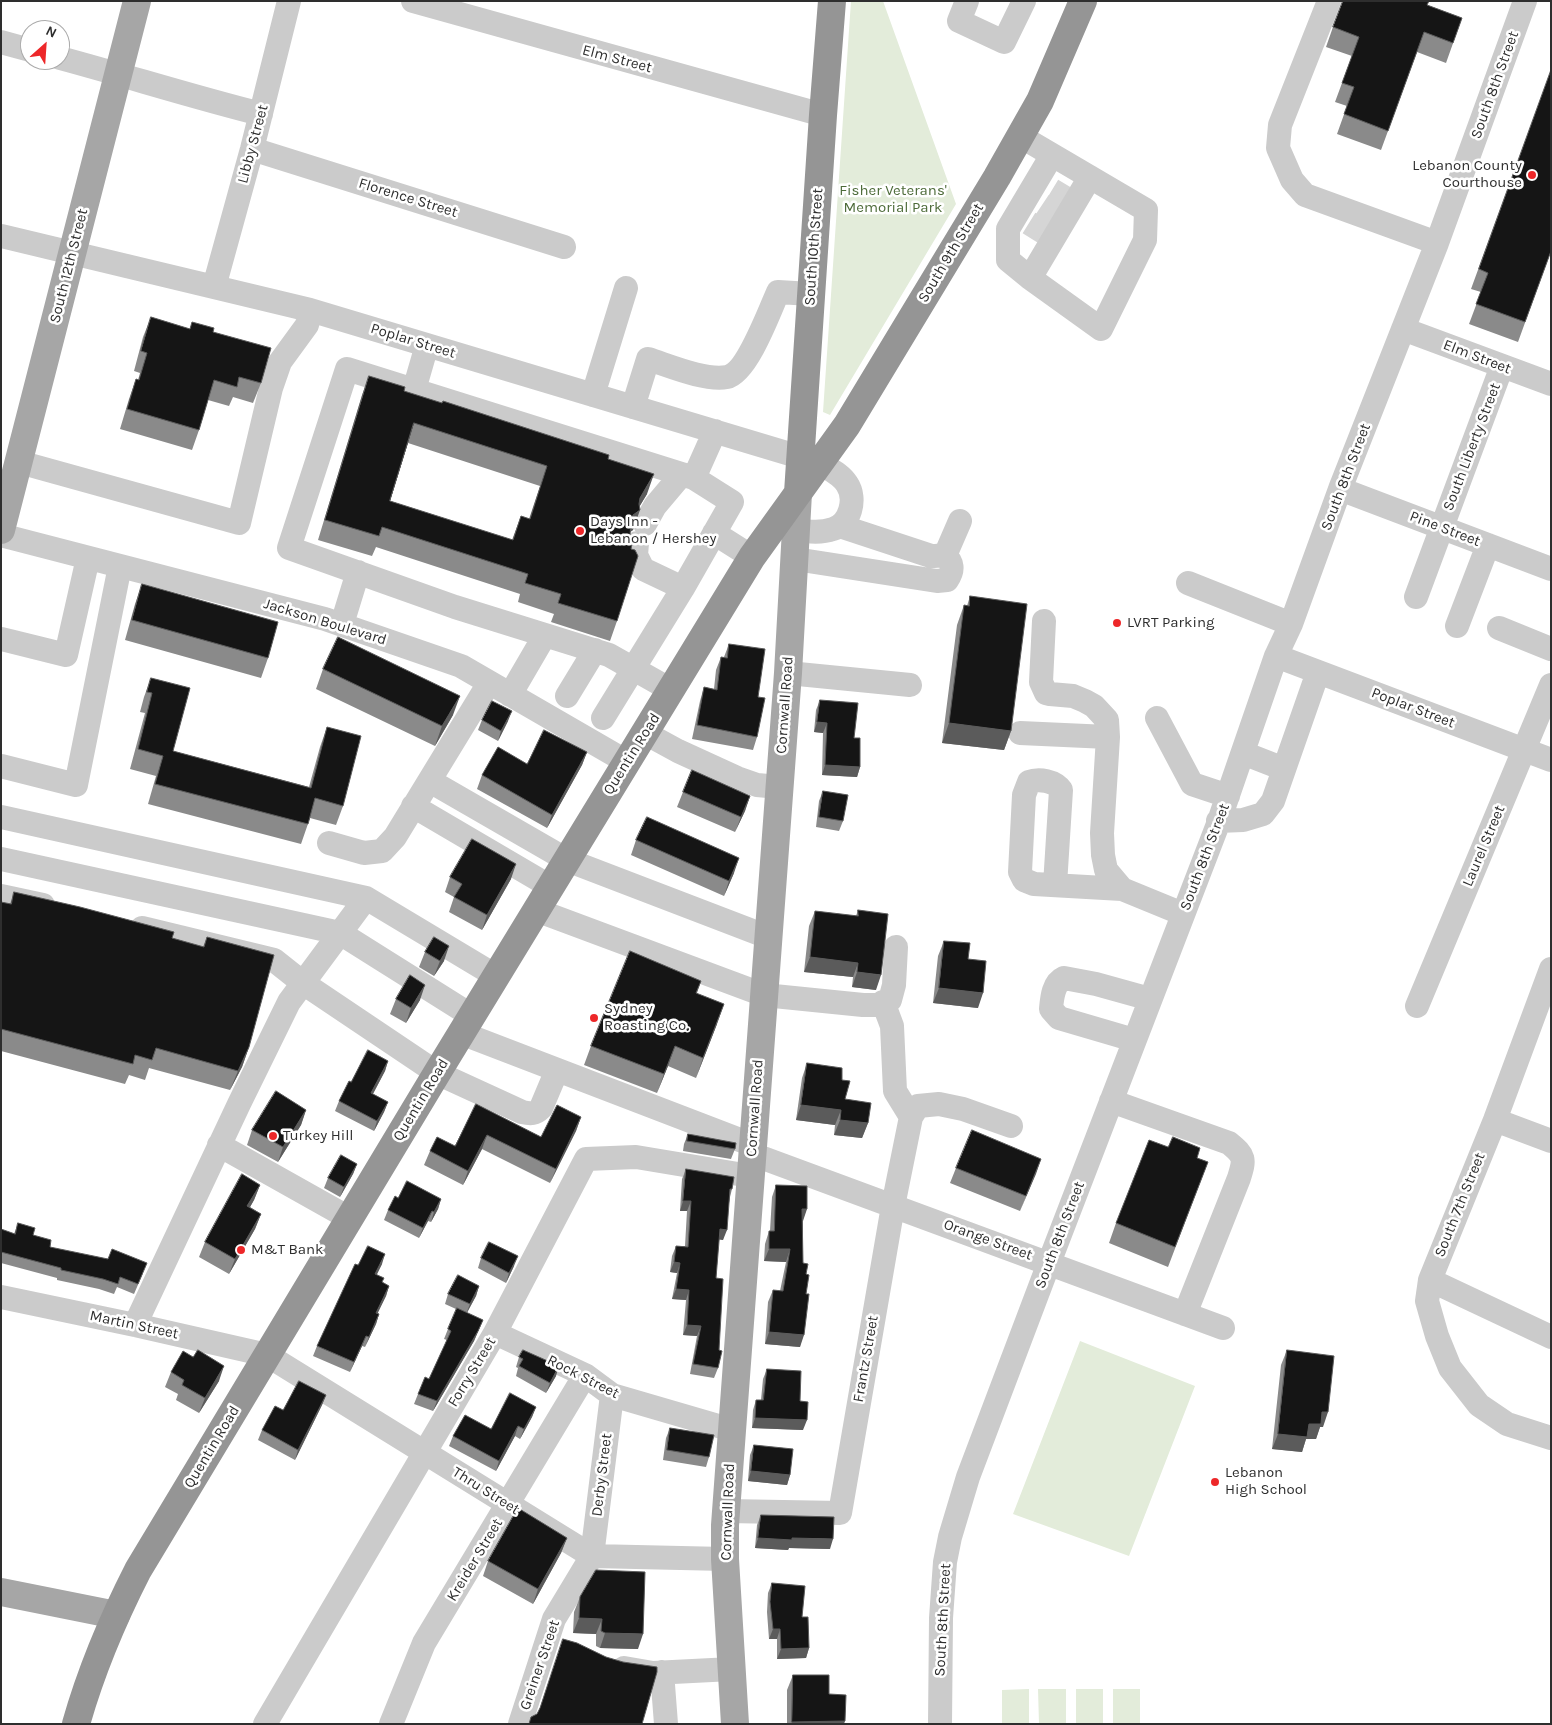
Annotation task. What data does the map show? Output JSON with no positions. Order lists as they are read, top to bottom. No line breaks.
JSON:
{"streets":{"highway":["South 10th Street","South 9th Street","Quentin Road"],"main road":["South 12th Street","Cornwall Road"],"street":["Elm Street","South 8th Street","Libby Street","Florence Street","Poplar Street","South Liberty Street","Pine Street","Jackson Boulevard","Laurel Street","South 7th Street","Orange Street","Martin Street","Frantz Street","Forry Street","Rock Street","Derby Street","Thru Street","Kreider Street","Greiner Street"]},"crossings":[["Elm Street","South 8th Street"],["Elm Street","South 10th Street"],["Elm Street","South Liberty Street"],["South 8th Street","Poplar Street"],["South 8th Street","Pine Street"],["South 8th Street","Orange Street"],["Libby Street","Florence Street"],["Libby Street","Poplar Street"],["South 10th Street","South 9th Street"],["South 10th Street","Poplar Street"],["South 10th Street","Quentin Road"],["South 9th Street","Poplar Street"],["South 12th Street","Poplar Street"],["Poplar Street","Laurel Street"],["South Liberty Street","Pine Street"],["Jackson Boulevard","Quentin Road"],["Cornwall Road","Quentin Road"],["Cornwall Road","Orange Street"],["Cornwall Road","Frantz Street"],["Cornwall Road","Forry Street"],["Cornwall Road","Rock Street"],["Quentin Road","Martin Street"],["Quentin Road","Thru Street"],["Orange Street","Frantz Street"],["Orange Street","Forry Street"],["Martin Street","Thru Street"],["Forry Street","Rock Street"],["Forry Street","Thru Street"],["Rock Street","Derby Street"],["Rock Street","Kreider Street"],["Derby Street","Thru Street"],["Derby Street","Greiner Street"],["Thru Street","Kreider Street"],["Thru Street","Greiner Street"]],"parks":["Fisher Veterans' Memorial Park"],"places":["Lebanon County Courthouse","Days Inn - Lebanon / Hershey","LVRT Parking","Sydney Roasting Co.","Turkey Hill","M&T Bank","Lebanon High School"],"north":"top right"}
